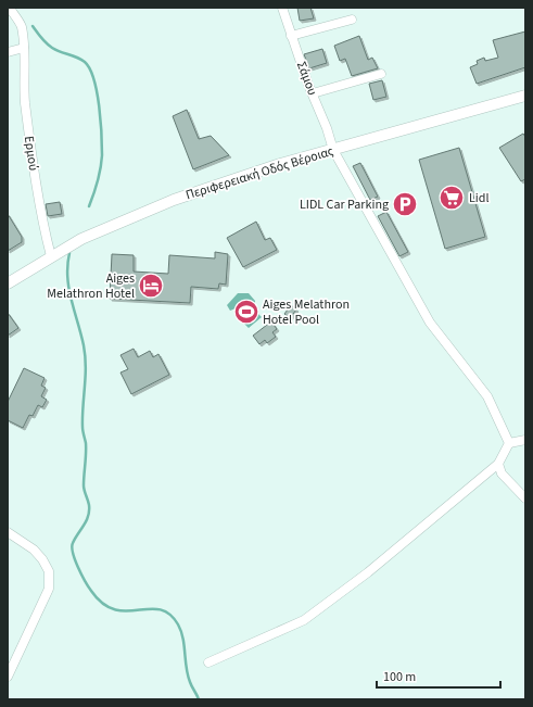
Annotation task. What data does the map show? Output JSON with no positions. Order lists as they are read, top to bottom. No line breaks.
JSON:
{"streets":{"main road":["Περιφερειακή Οδός Βέροιας"],"street":["Σάμου","Ερμού"]},"crossings":[["Σάμου","Περιφερειακή Οδός Βέροιας"],["Ερμού","Περιφερειακή Οδός Βέροιας"]],"places":{"supermarket":["Lidl"],"parking":["LIDL Car Parking"],"hotel":["Aiges Melathron Hotel"],"sports":["Aiges Melathron Hotel Pool"]},"scale_bar":"100 m"}
